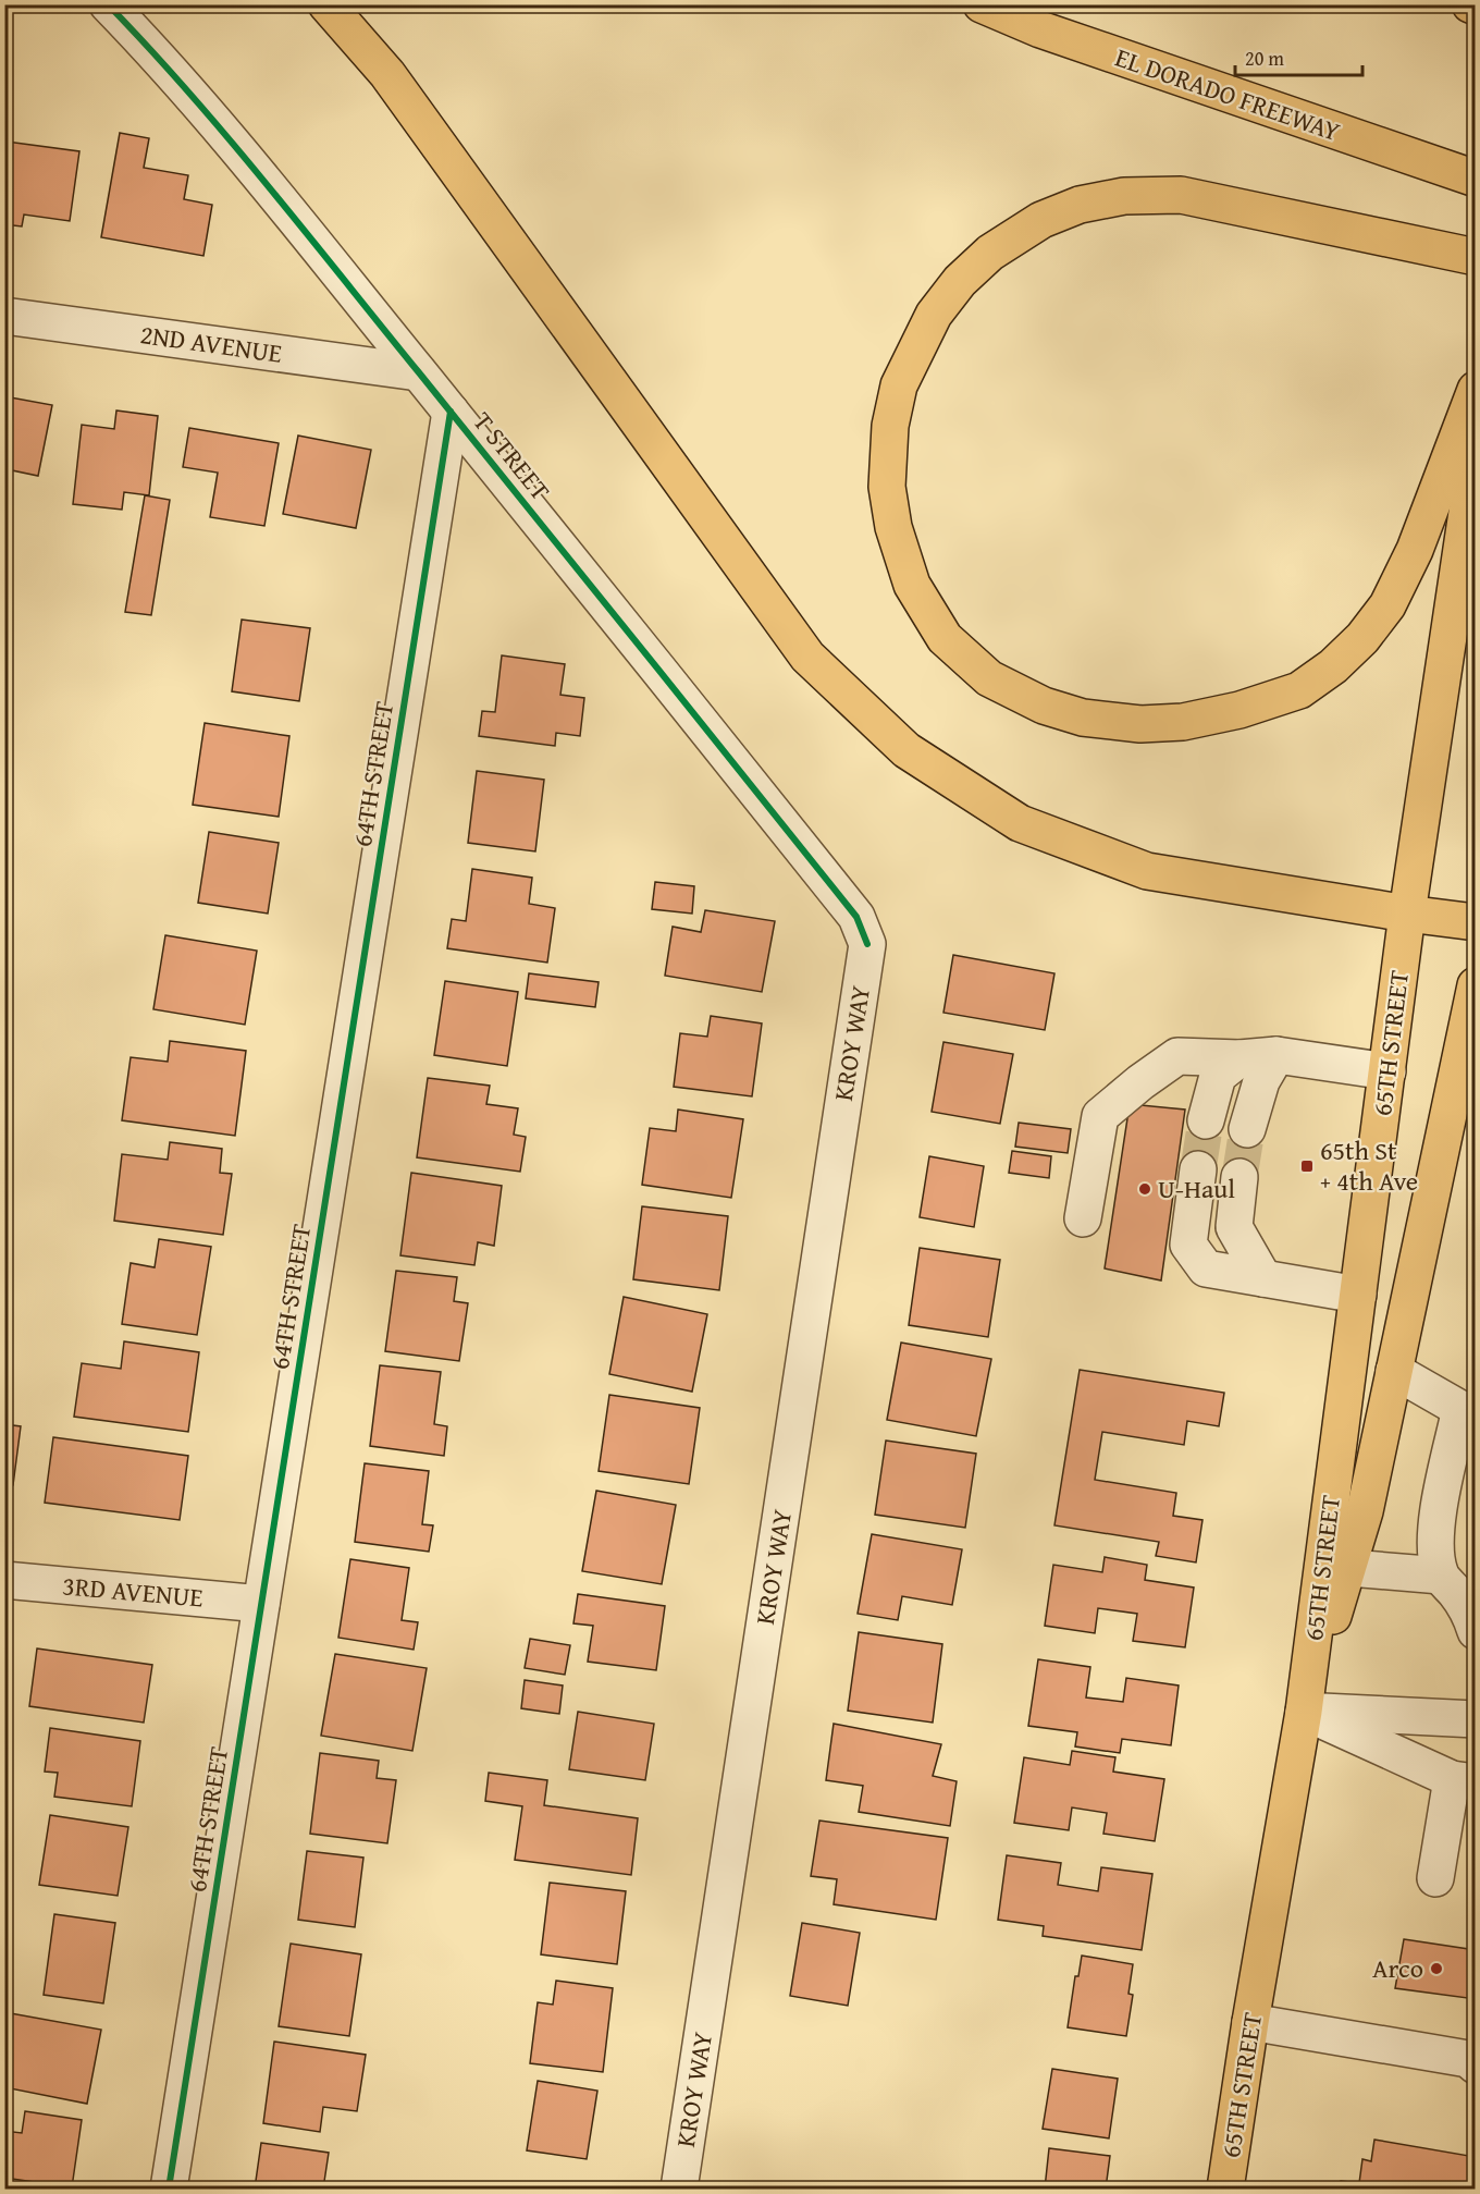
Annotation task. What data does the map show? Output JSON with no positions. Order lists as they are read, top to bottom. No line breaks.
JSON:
{"streets":{"main road":["EL DORADO FREEWAY","65TH STREET"],"street":["2ND AVENUE","T STREET","64TH STREET","KROY WAY","3RD AVENUE"]},"crossings":[["2ND AVENUE","T STREET"],["T STREET","64TH STREET"],["T STREET","KROY WAY"],["64TH STREET","3RD AVENUE"]],"places":{"transit":["65th St + 4th Ave"],"other":["U-Haul","Arco"]},"scale_bar":"20 m"}
